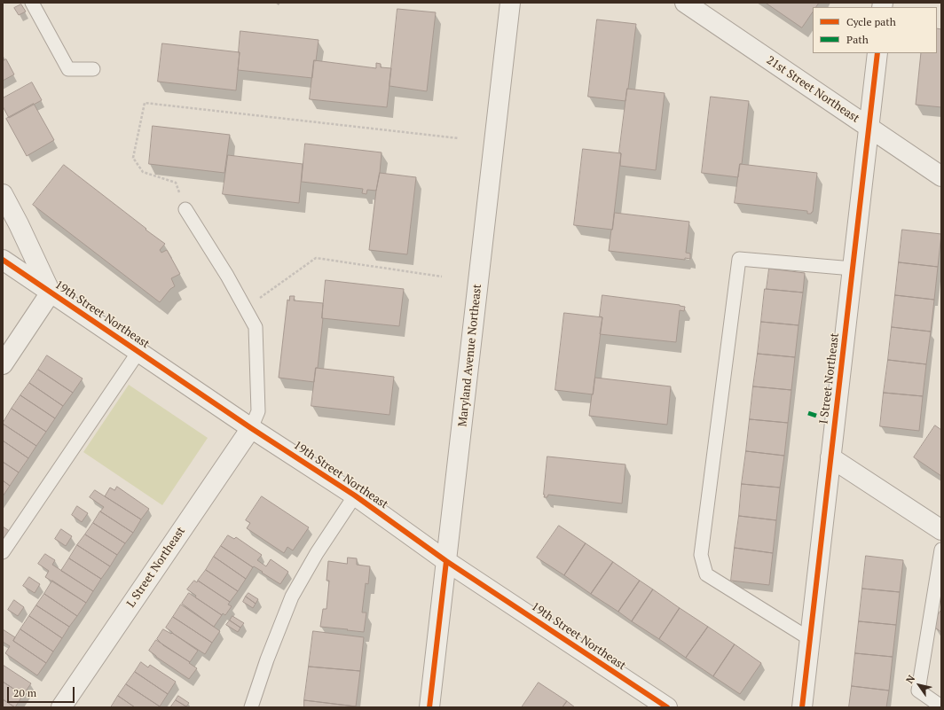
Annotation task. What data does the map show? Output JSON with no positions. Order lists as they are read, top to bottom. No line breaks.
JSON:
{"streets":{"street":["21st Street Northeast","19th Street Northeast","Maryland Avenue Northeast","I Street Northeast","L Street Northeast"]},"crossings":[["21st Street Northeast","I Street Northeast"],["19th Street Northeast","Maryland Avenue Northeast"],["19th Street Northeast","L Street Northeast"]],"legend":["Cycle path","Path"],"scale_bar":"20 m","north":"top left"}
